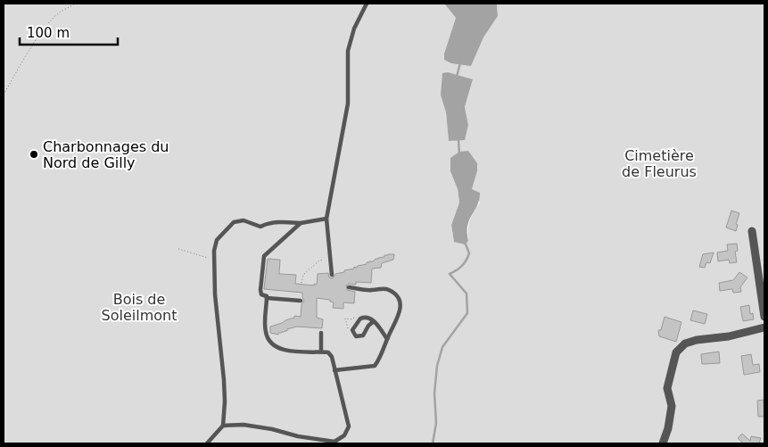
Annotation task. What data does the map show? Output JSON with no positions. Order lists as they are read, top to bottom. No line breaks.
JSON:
{"parks":["Cimetière de Fleurus","Bois de Soleilmont"],"places":["Charbonnages du Nord de Gilly"],"scale_bar":"100 m"}
